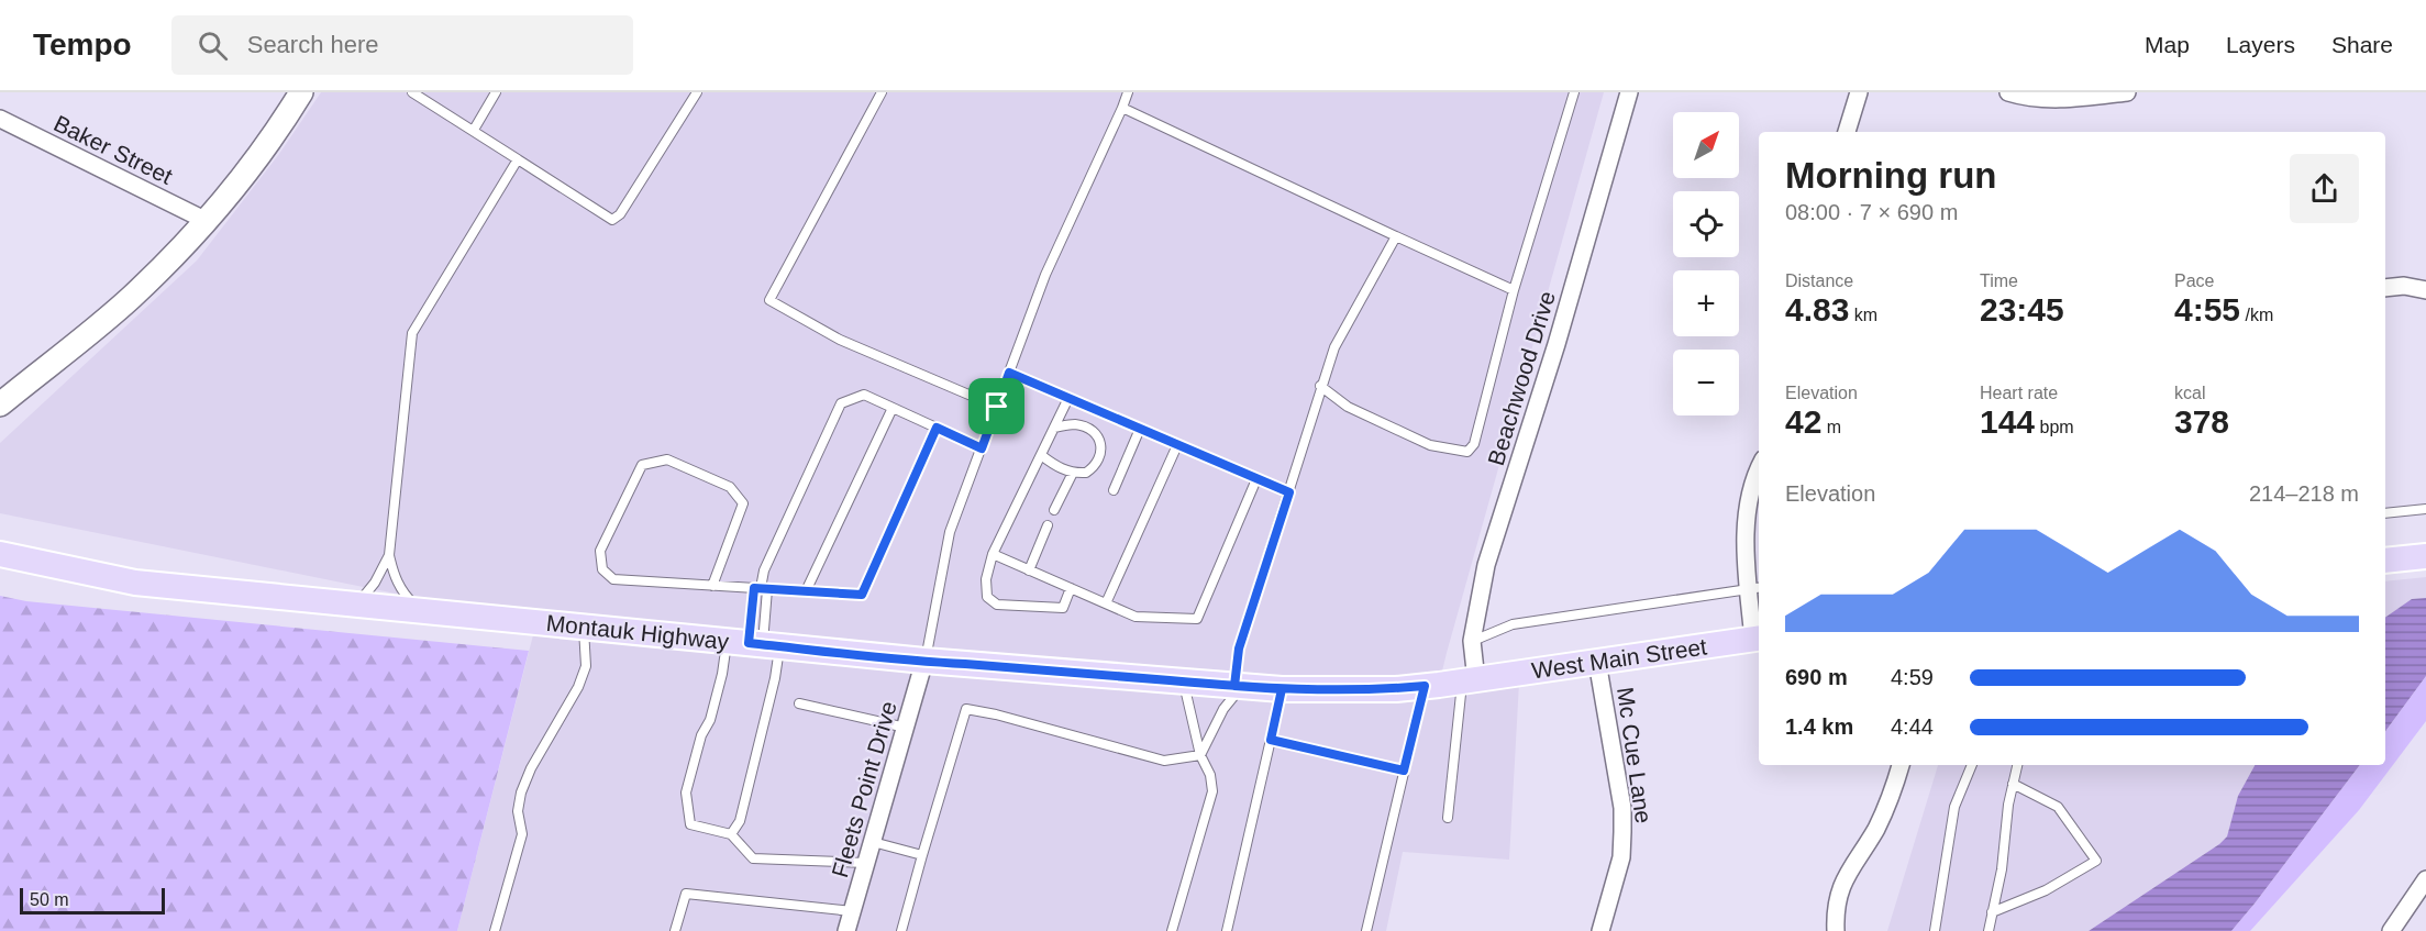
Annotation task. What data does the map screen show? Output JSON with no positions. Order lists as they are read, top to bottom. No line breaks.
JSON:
{"streets":{"main road":["Montauk Highway","West Main Street"],"street":["Baker Street","Beachwood Drive","Mc Cue Lane","Fleets Point Drive"]},"crossings":[["Beachwood Drive","Montauk Highway"],["Beachwood Drive","West Main Street"],["Montauk Highway","West Main Street"],["Montauk Highway","Fleets Point Drive"],["West Main Street","Mc Cue Lane"]],"scale_bar":"50 m","north":"top right","page":{"header":"Tempo","search":"Search here","nav":["Map","Layers","Share"],"map_buttons":["+","−"],"heading":["Morning run","08:00 · 7 × 690 m"],"stats":[["Distance","4.83 km"],["Time","23:45"],["Pace","4:55 /km"],["Elevation","42 m"],["Heart rate","144 bpm"],["kcal","378"]],"chart":["Elevation","214–218 m"],"list":[{"name":"690 m","note":"4:59"},{"name":"1.4 km","note":"4:44"}],"scale":"50 m"}}
